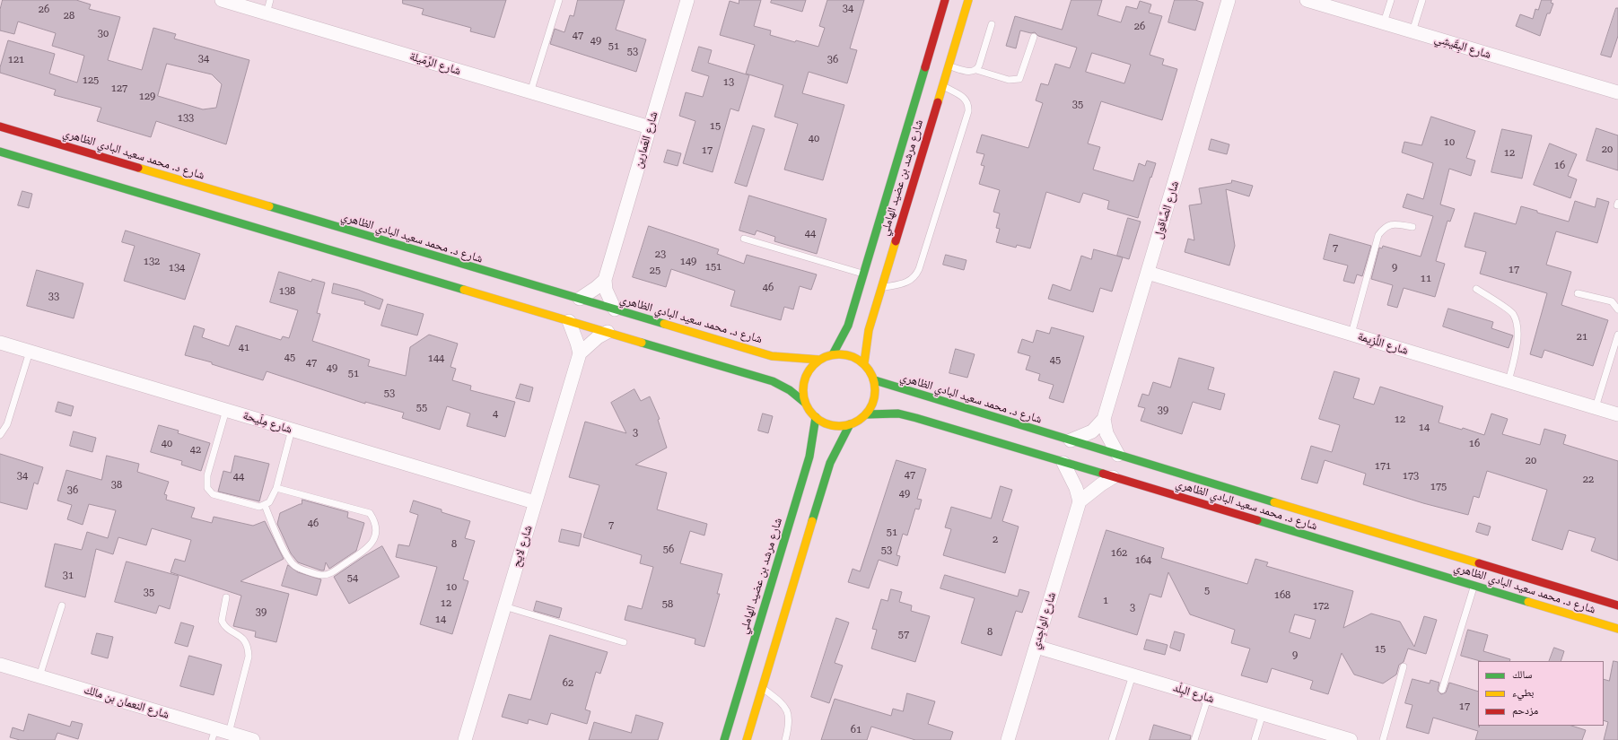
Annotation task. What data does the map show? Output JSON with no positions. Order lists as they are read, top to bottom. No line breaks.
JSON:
{"streets":{"street":["شارع البِقَيشِي","شارع الرِّمَيلة","شارع العَمارين","شارع د. محمد سعيد البادي الظاهري","شارع مرشد بن عضيد الهاملي","شارع الصَّاقول","شارع اللِّزِيمة","شارع مِلَيحة","شارع لايح","شارع الواجِدي","شارع البِلْد","شارع النعمان بن مالك"]},"crossings":[["شارع الرِّمَيلة","شارع العَمارين"],["شارع د. محمد سعيد البادي الظاهري","شارع مرشد بن عضيد الهاملي"],["شارع د. محمد سعيد البادي الظاهري","شارع الصَّاقول"],["شارع الصَّاقول","شارع اللِّزِيمة"],["شارع مِلَيحة","شارع لايح"],["شارع الواجِدي","شارع البِلْد"]],"house_numbers":["34","26","28","26","30","47","49","51","53","34","121","36","125","13","127","129","35","133","15","40","10","20","17","12","16","44","7","23","132","149","151","134","9","17","25","11","46","138","33","21","41","45","144","45","47","49","51","53","55","39","4","12","14","3","40","16","42","20","171","47","34","173","44","22","38","175","36","49","46","7","51","2","8","56","53","162","164","31","54","10","5","35","168","1","12","58","172","3","39","14","8","57","15","9","62","17","61"],"legend":["سالك","بطيء","مزدحم"]}
